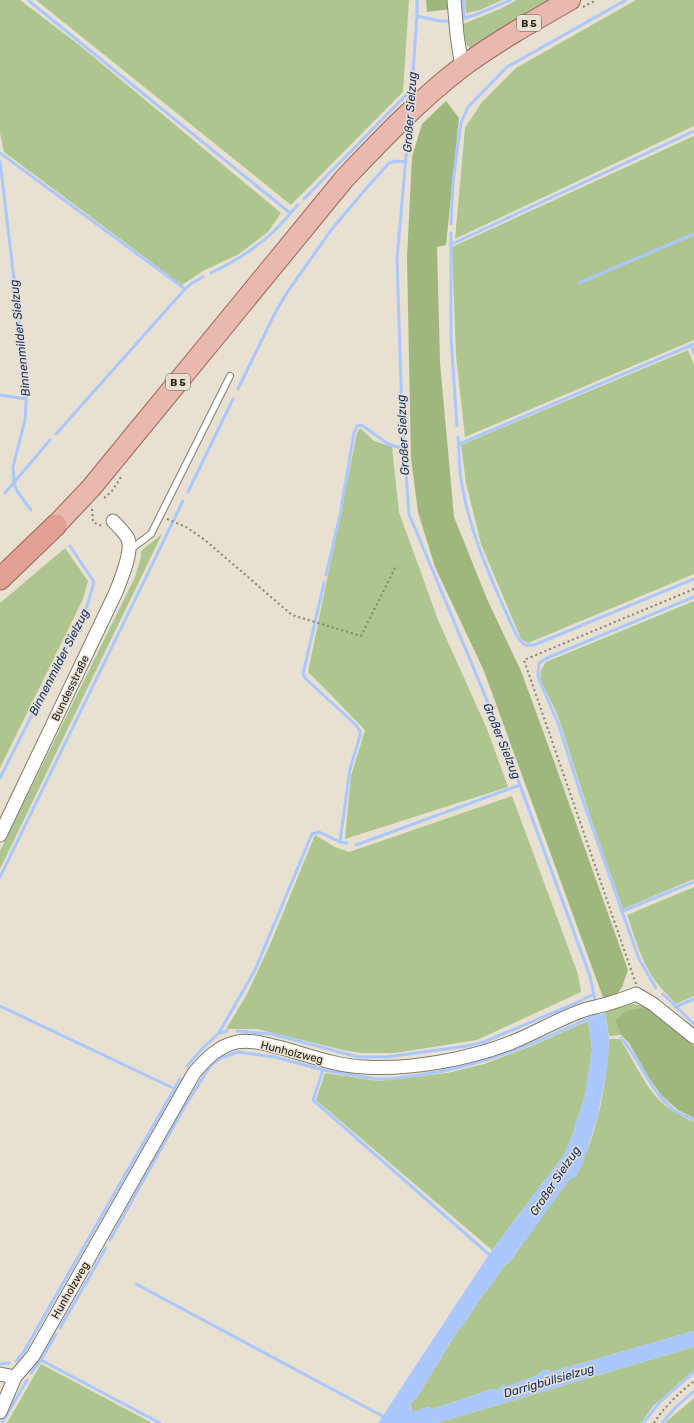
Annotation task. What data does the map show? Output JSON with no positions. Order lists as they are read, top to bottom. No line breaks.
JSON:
{"streets":{"highway":["B 5"],"street":["Bundesstraße","Hunholzweg"]},"water":["Großer Sielzug","Binnenmilder Sielzug","Darrigbüllsielzug"]}
